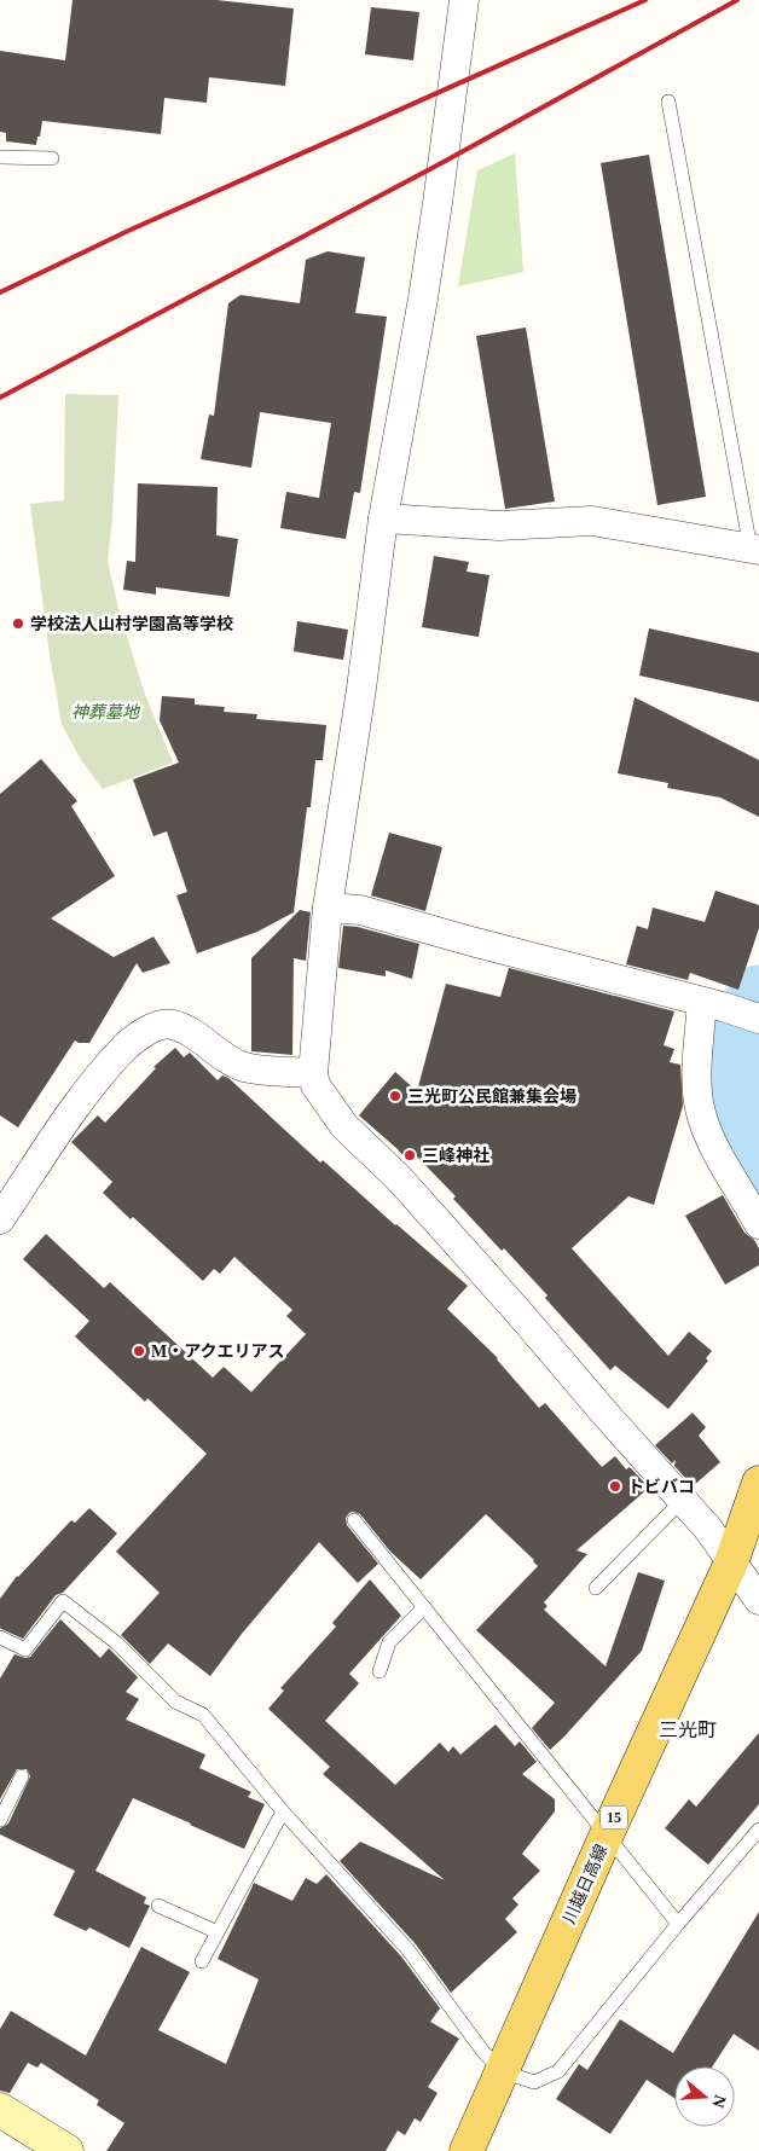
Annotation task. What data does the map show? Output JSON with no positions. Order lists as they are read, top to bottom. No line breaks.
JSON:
{"streets":{"main road":["15","川越日高線"]},"districts":["三光町"],"parks":["神葬墓地"],"places":["学校法人山村学園高等学校","三光町公民館兼集会場","三峰神社","M・アクエリアス","トビバコ"],"north":"right"}
